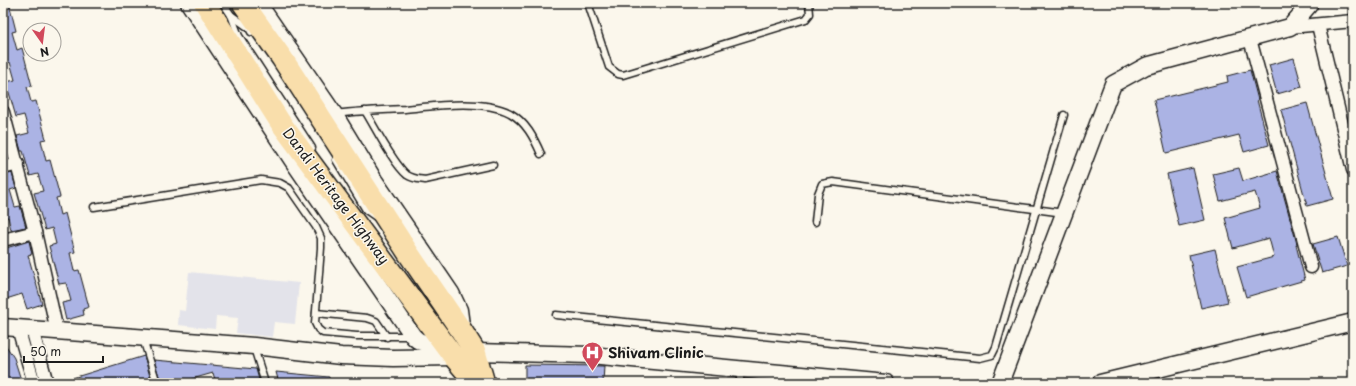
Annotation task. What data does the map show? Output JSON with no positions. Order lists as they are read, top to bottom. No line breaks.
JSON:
{"streets":{"highway":["Dandi Heritage Highway"]},"places":{"hospital":["Shivam Clinic"]},"scale_bar":"50 m","north":"bottom"}
